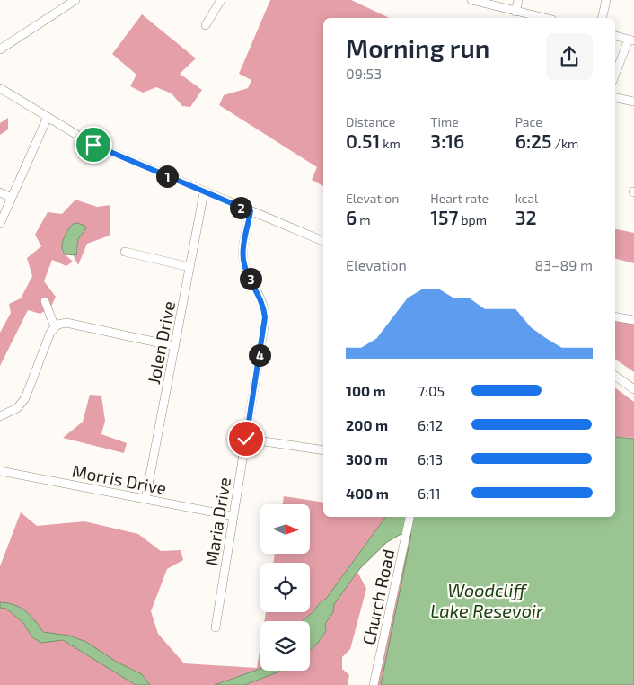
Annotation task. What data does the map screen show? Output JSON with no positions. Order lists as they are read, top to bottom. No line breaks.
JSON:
{"streets":{"street":["Jolen Drive","Morris Drive","Maria Drive","Church Road"]},"crossings":[["Jolen Drive","Morris Drive"],["Morris Drive","Maria Drive"]],"water":["Woodcliff Lake Resevoir"],"north":"right","page":{"heading":["Morning run","09:53"],"stats":[["Distance","0.51 km"],["Time","3:16"],["Pace","6:25 /km"],["Elevation","6 m"],["Heart rate","157 bpm"],["kcal","32"]],"pins":["1","2","3","4"],"chart":["Elevation","83–89 m"],"list":[{"name":"100 m","note":"7:05"},{"name":"200 m","note":"6:12"},{"name":"300 m","note":"6:13"},{"name":"400 m","note":"6:11"}]}}
